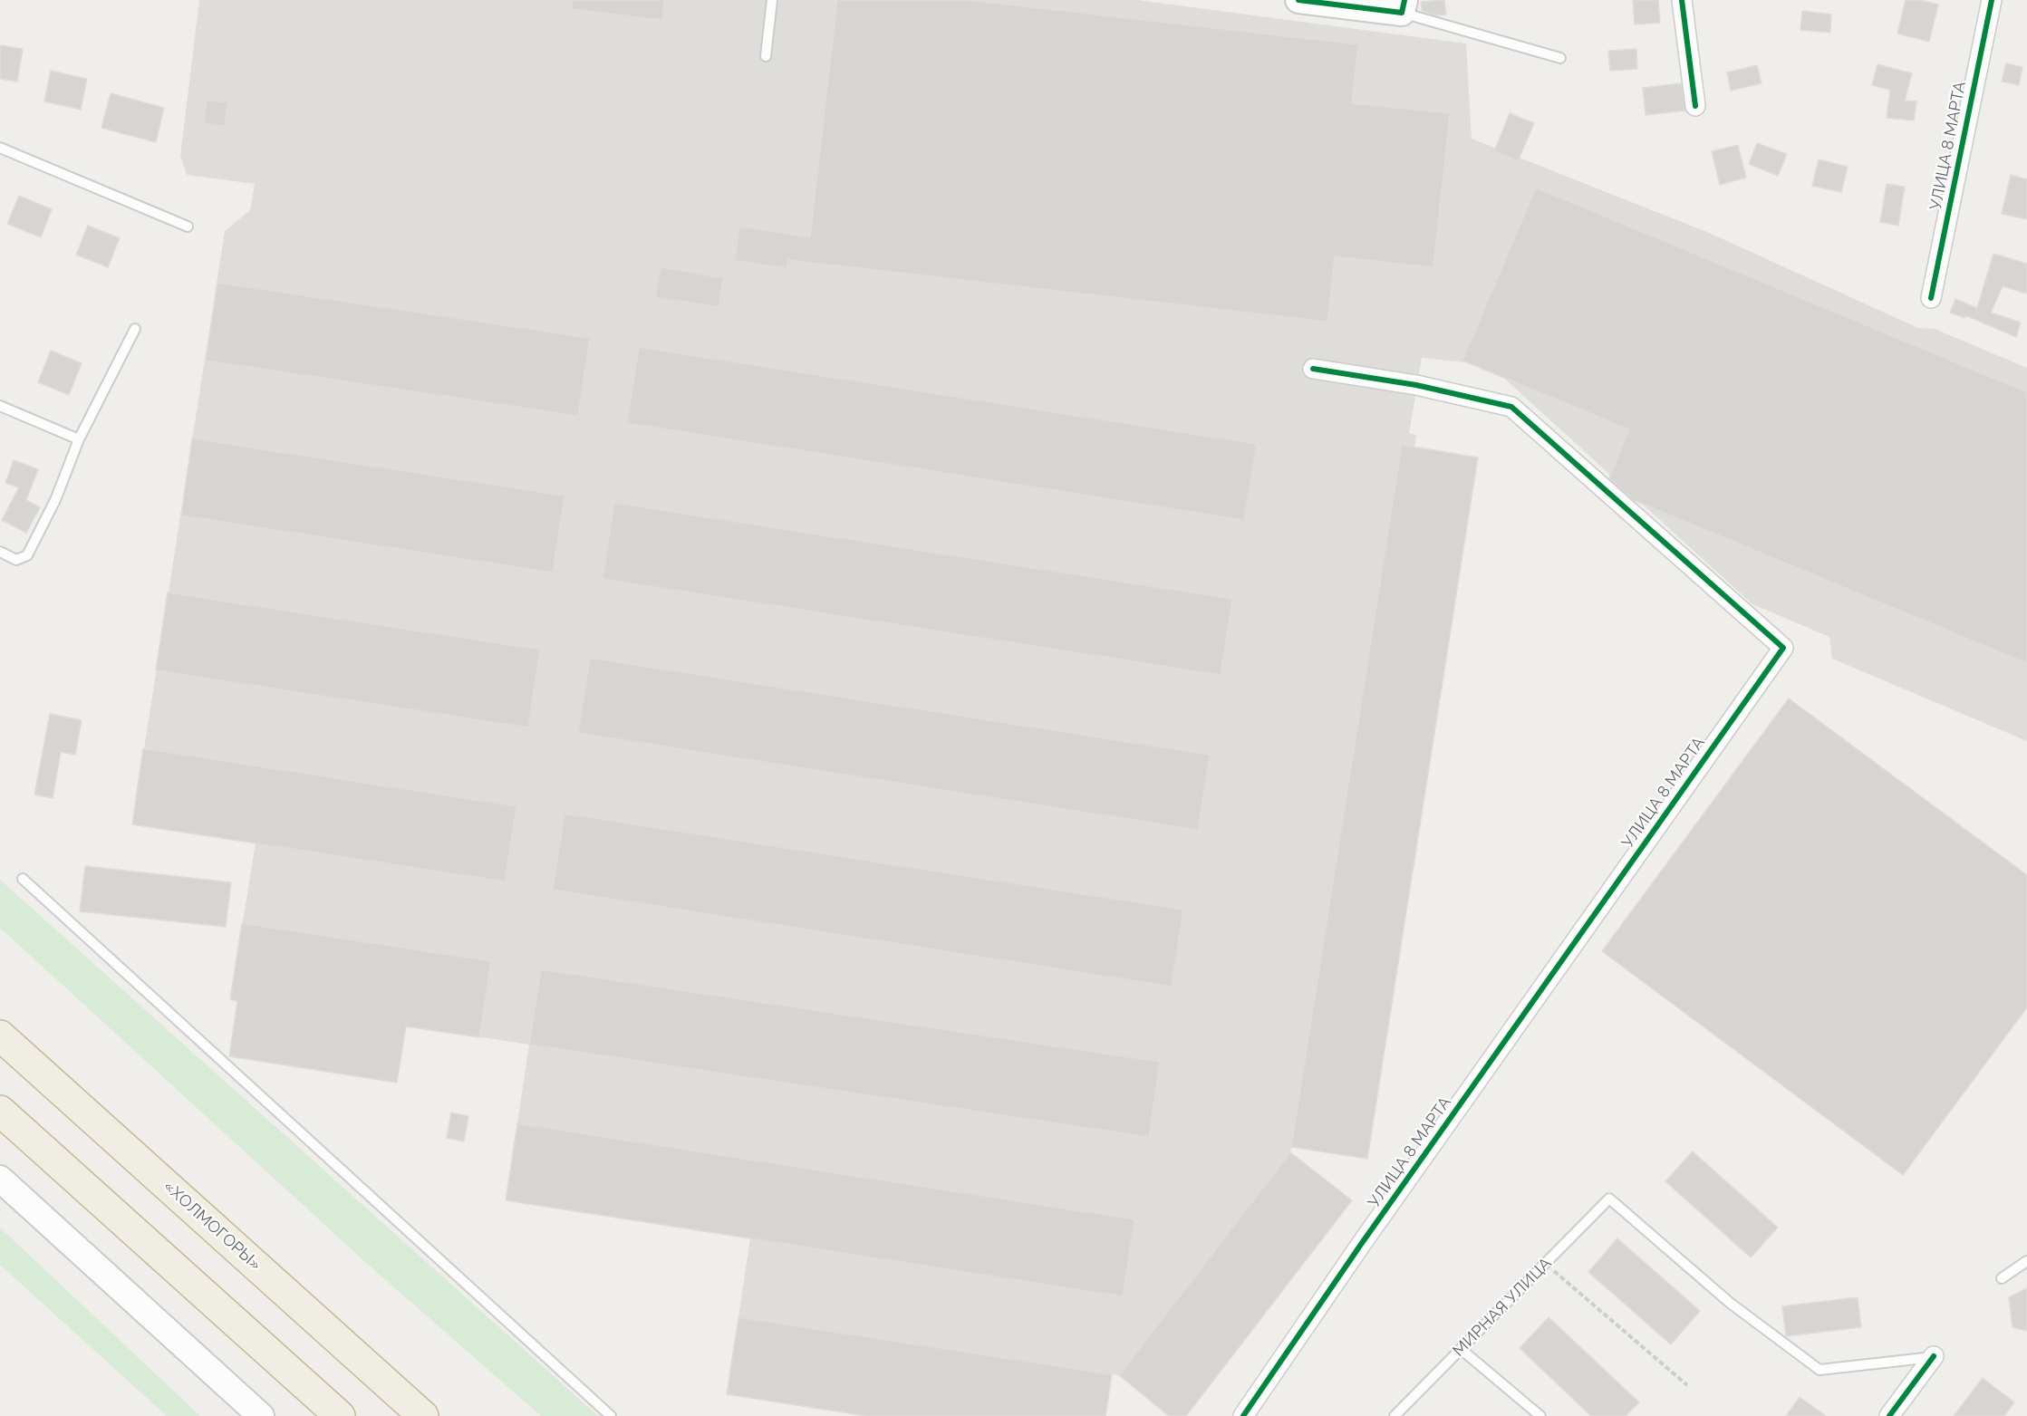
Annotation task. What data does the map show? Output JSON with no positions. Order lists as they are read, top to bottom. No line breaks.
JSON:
{"streets":{"highway":["«ХОЛМОГОРЫ»"],"street":["УЛИЦА 8 МАРТА"],"lane":["МИРНАЯ УЛИЦА"]}}
